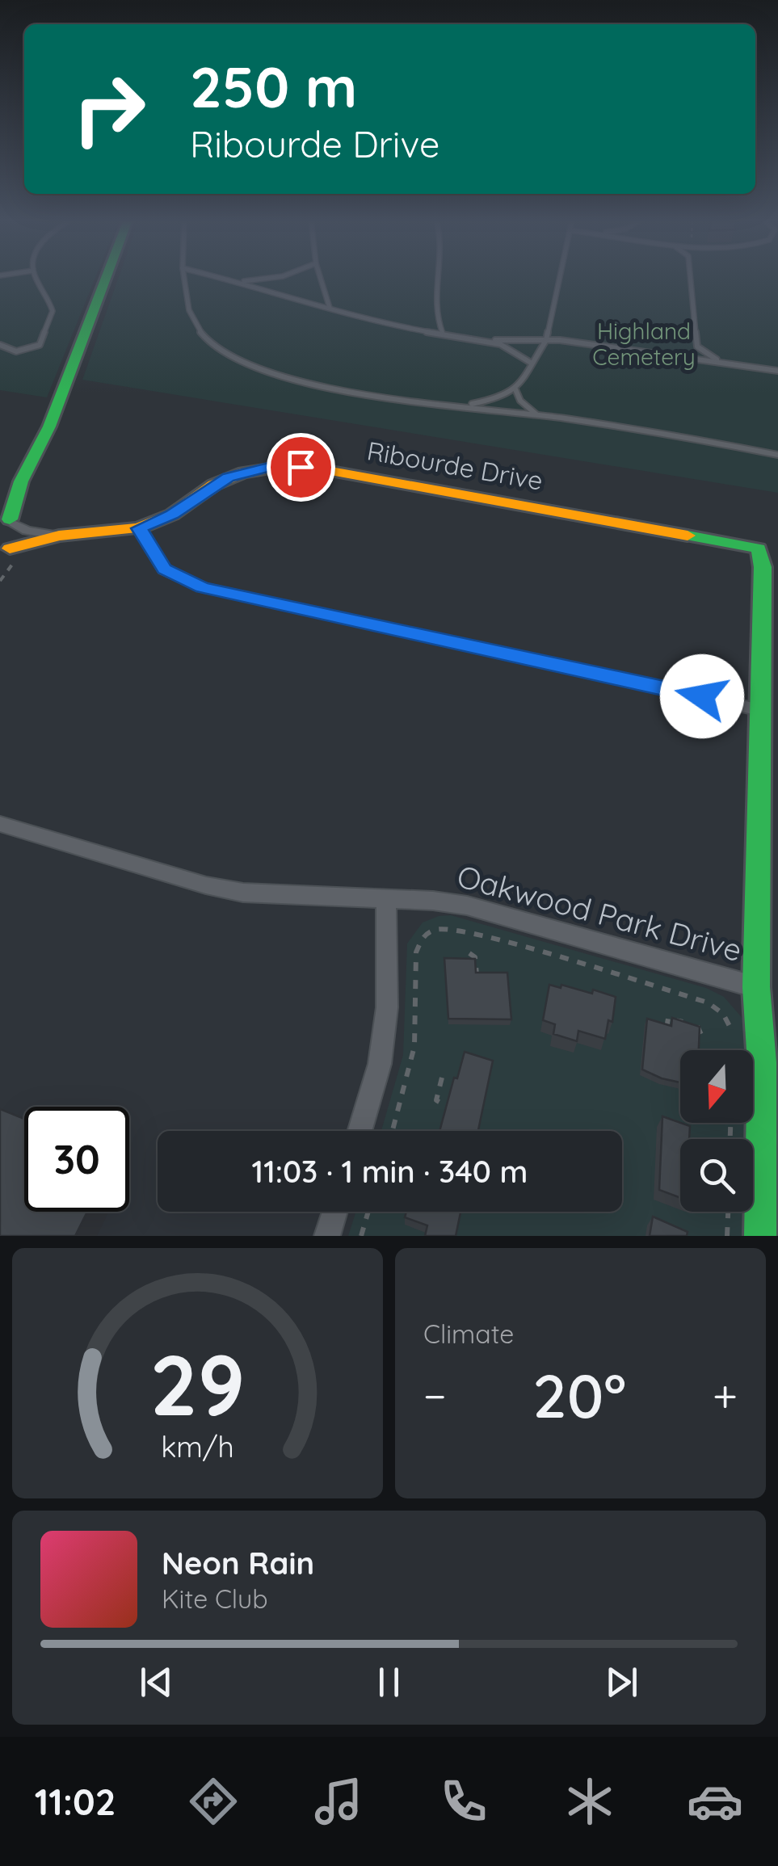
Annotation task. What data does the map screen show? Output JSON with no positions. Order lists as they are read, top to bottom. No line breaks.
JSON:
{"streets":{"street":["Ribourde Drive","Oakwood Park Drive"]},"parks":["Highland Cemetery"],"north":"bottom","page":{"turn":["250 m","Ribourde Drive"],"limit":"30","trip":"11:03 · 1 min · 340 m","tile":"Climate","heat":["−","20°","+"],"song":["Neon Rain","Kite Club"],"tabs":"11:02","gauge":["29","km/h"]}}
